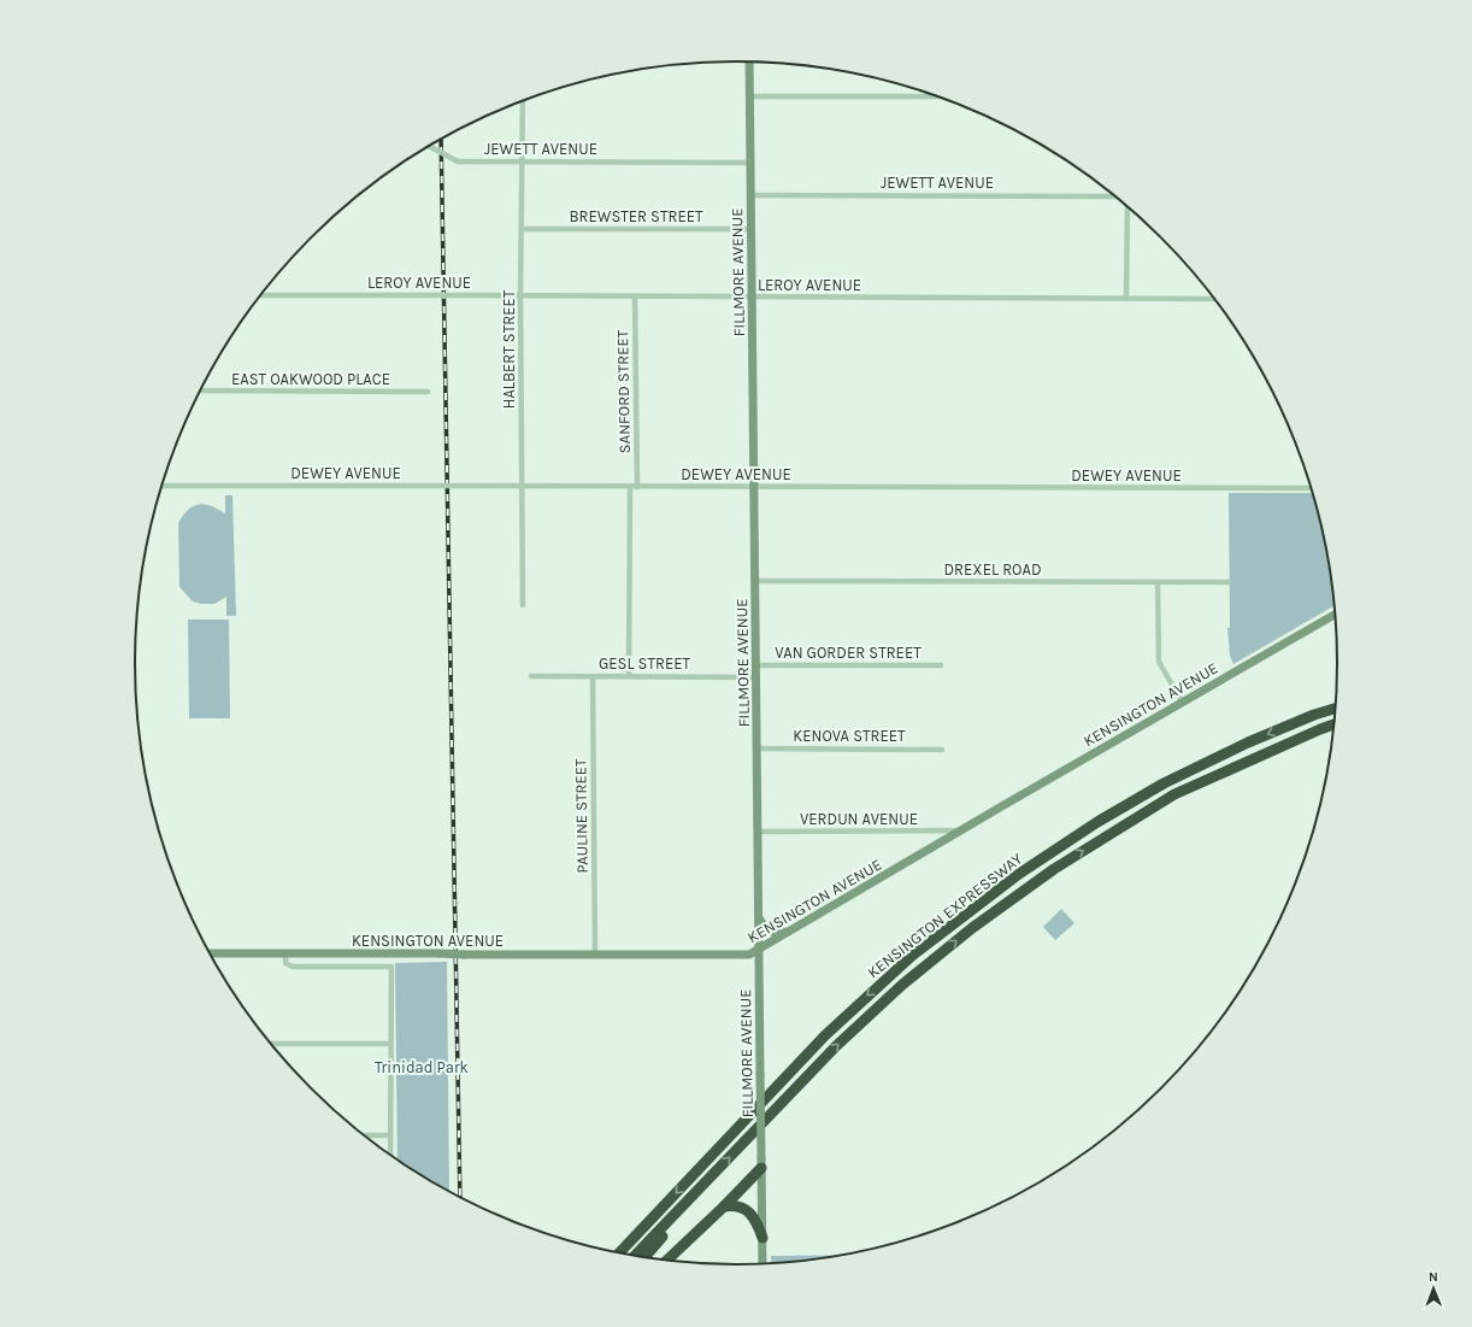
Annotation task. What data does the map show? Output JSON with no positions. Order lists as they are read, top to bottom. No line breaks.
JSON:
{"streets":{"highway":["KENSINGTON EXPRESSWAY"],"street":["JEWETT AVENUE","BREWSTER STREET","FILLMORE AVENUE","LEROY AVENUE","HALBERT STREET","EAST OAKWOOD PLACE","SANFORD STREET","DEWEY AVENUE","DREXEL ROAD","VAN GORDER STREET","GESL STREET","KENSINGTON AVENUE","KENOVA STREET","PAULINE STREET","VERDUN AVENUE"]},"crossings":[["JEWETT AVENUE","FILLMORE AVENUE"],["JEWETT AVENUE","HALBERT STREET"],["BREWSTER STREET","FILLMORE AVENUE"],["BREWSTER STREET","HALBERT STREET"],["FILLMORE AVENUE","LEROY AVENUE"],["FILLMORE AVENUE","DEWEY AVENUE"],["FILLMORE AVENUE","DREXEL ROAD"],["FILLMORE AVENUE","VAN GORDER STREET"],["FILLMORE AVENUE","GESL STREET"],["FILLMORE AVENUE","KENSINGTON AVENUE"],["FILLMORE AVENUE","KENOVA STREET"],["FILLMORE AVENUE","VERDUN AVENUE"],["LEROY AVENUE","HALBERT STREET"],["LEROY AVENUE","SANFORD STREET"],["HALBERT STREET","DEWEY AVENUE"],["SANFORD STREET","DEWEY AVENUE"],["GESL STREET","PAULINE STREET"],["KENSINGTON AVENUE","PAULINE STREET"],["KENSINGTON AVENUE","VERDUN AVENUE"]],"parks":["Trinidad Park"],"north":"top"}
